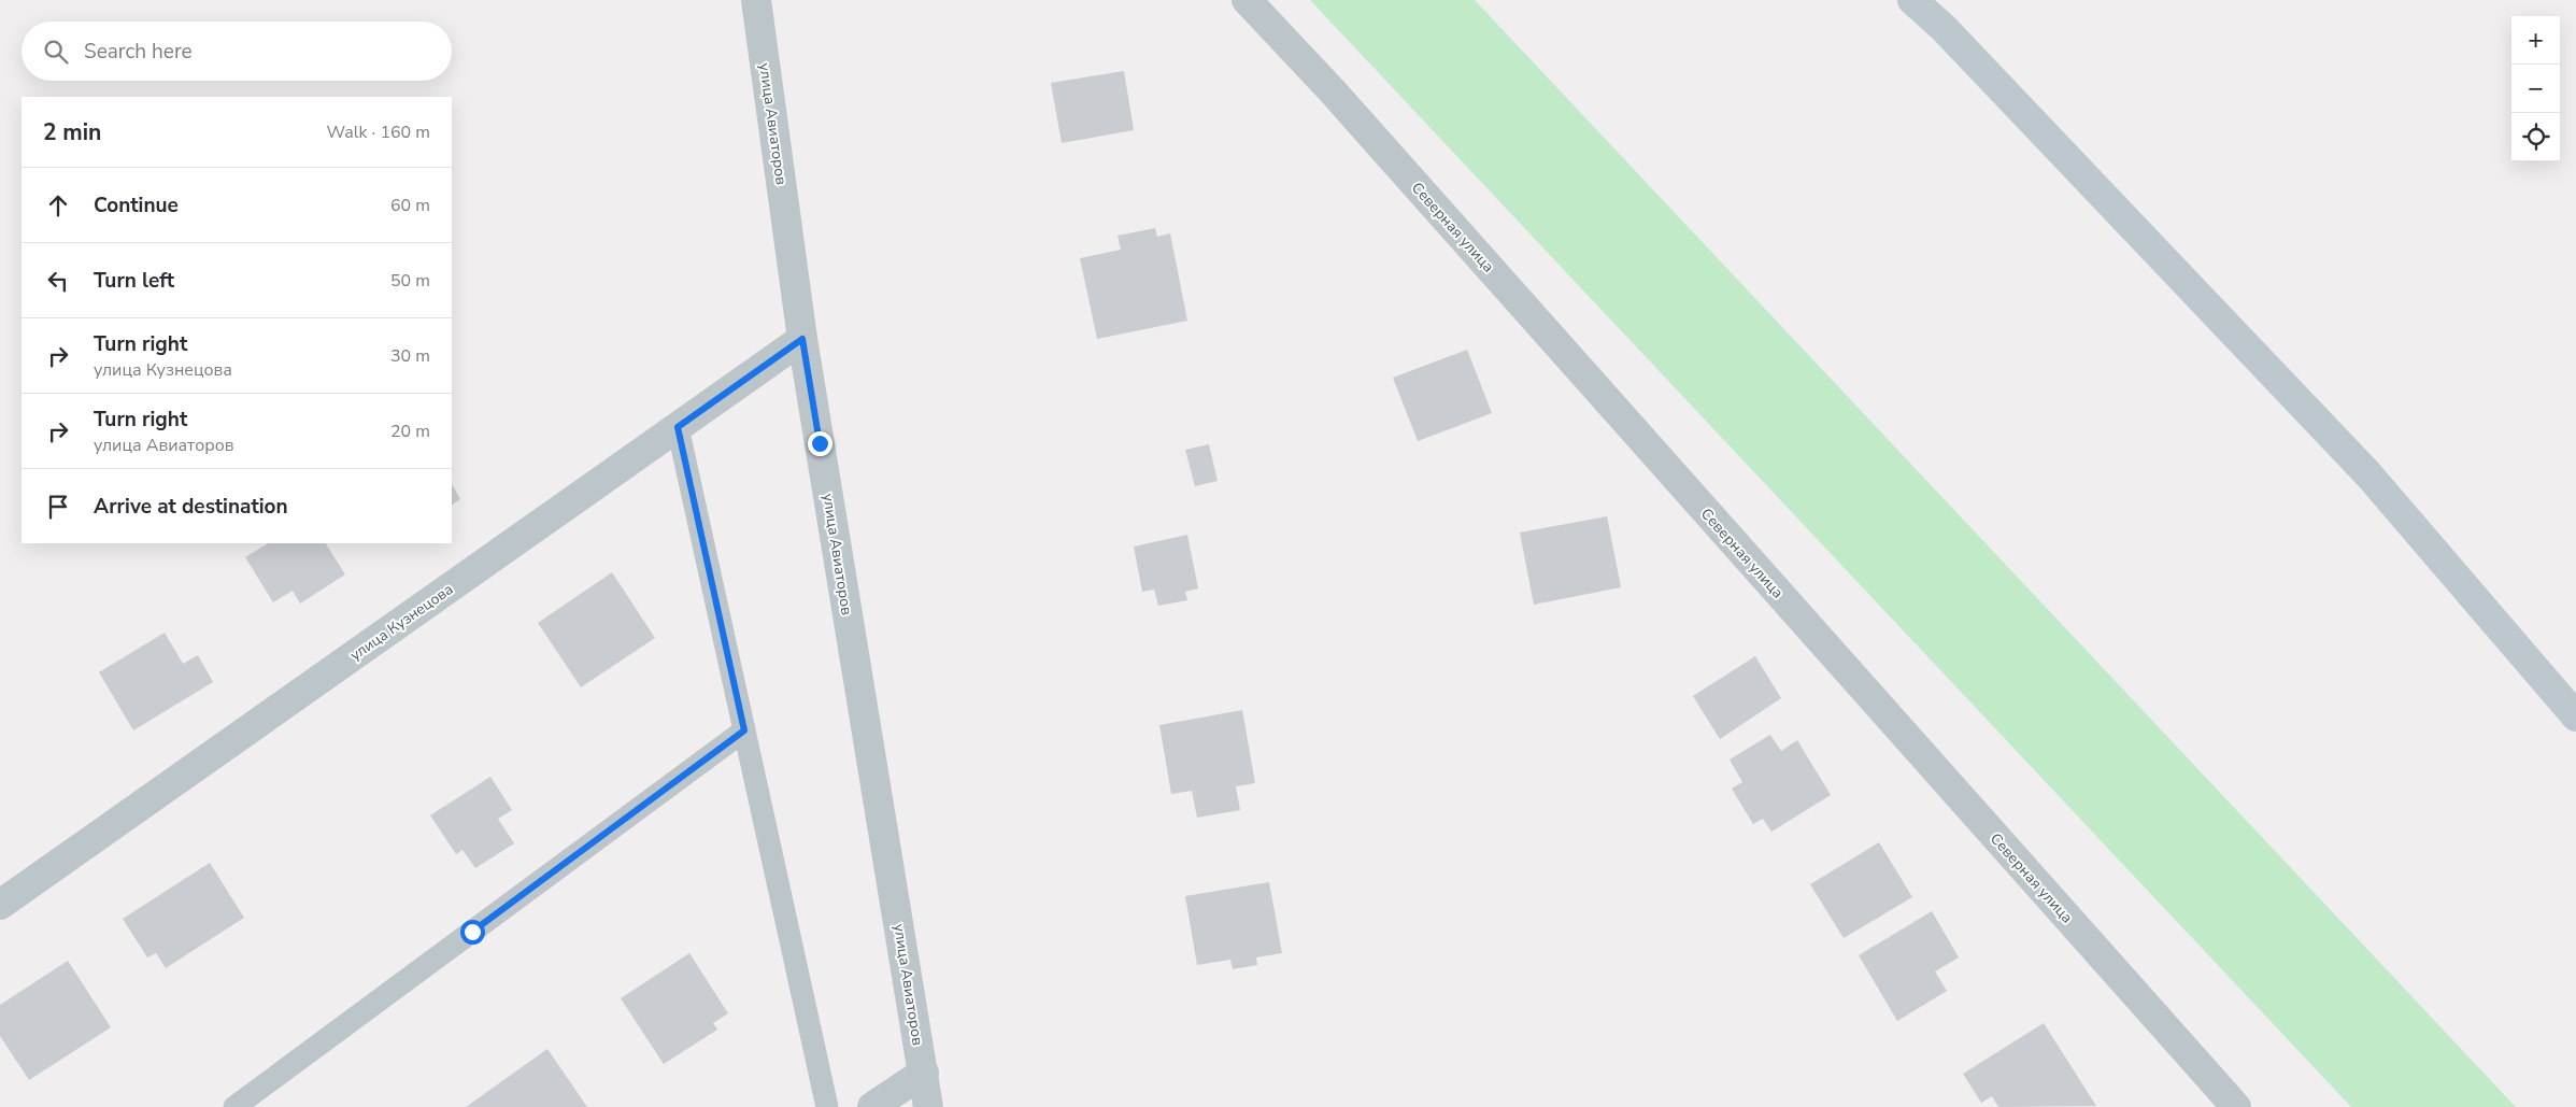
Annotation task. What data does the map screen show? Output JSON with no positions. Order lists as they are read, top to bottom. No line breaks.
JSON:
{"streets":{"street":["улица Авиаторов","Северная улица","улица Кузнецова"]},"crossings":[["улица Авиаторов","улица Кузнецова"]],"page":{"map_buttons":["+","−"],"search":"Search here","heading":["2 min","Walk · 160 m"],"list":[["Continue","60 m"],["Turn left","50 m"],["Turn right","улица Кузнецова","30 m"],["Turn right","улица Авиаторов","20 m"],"Arrive at destination"]}}
